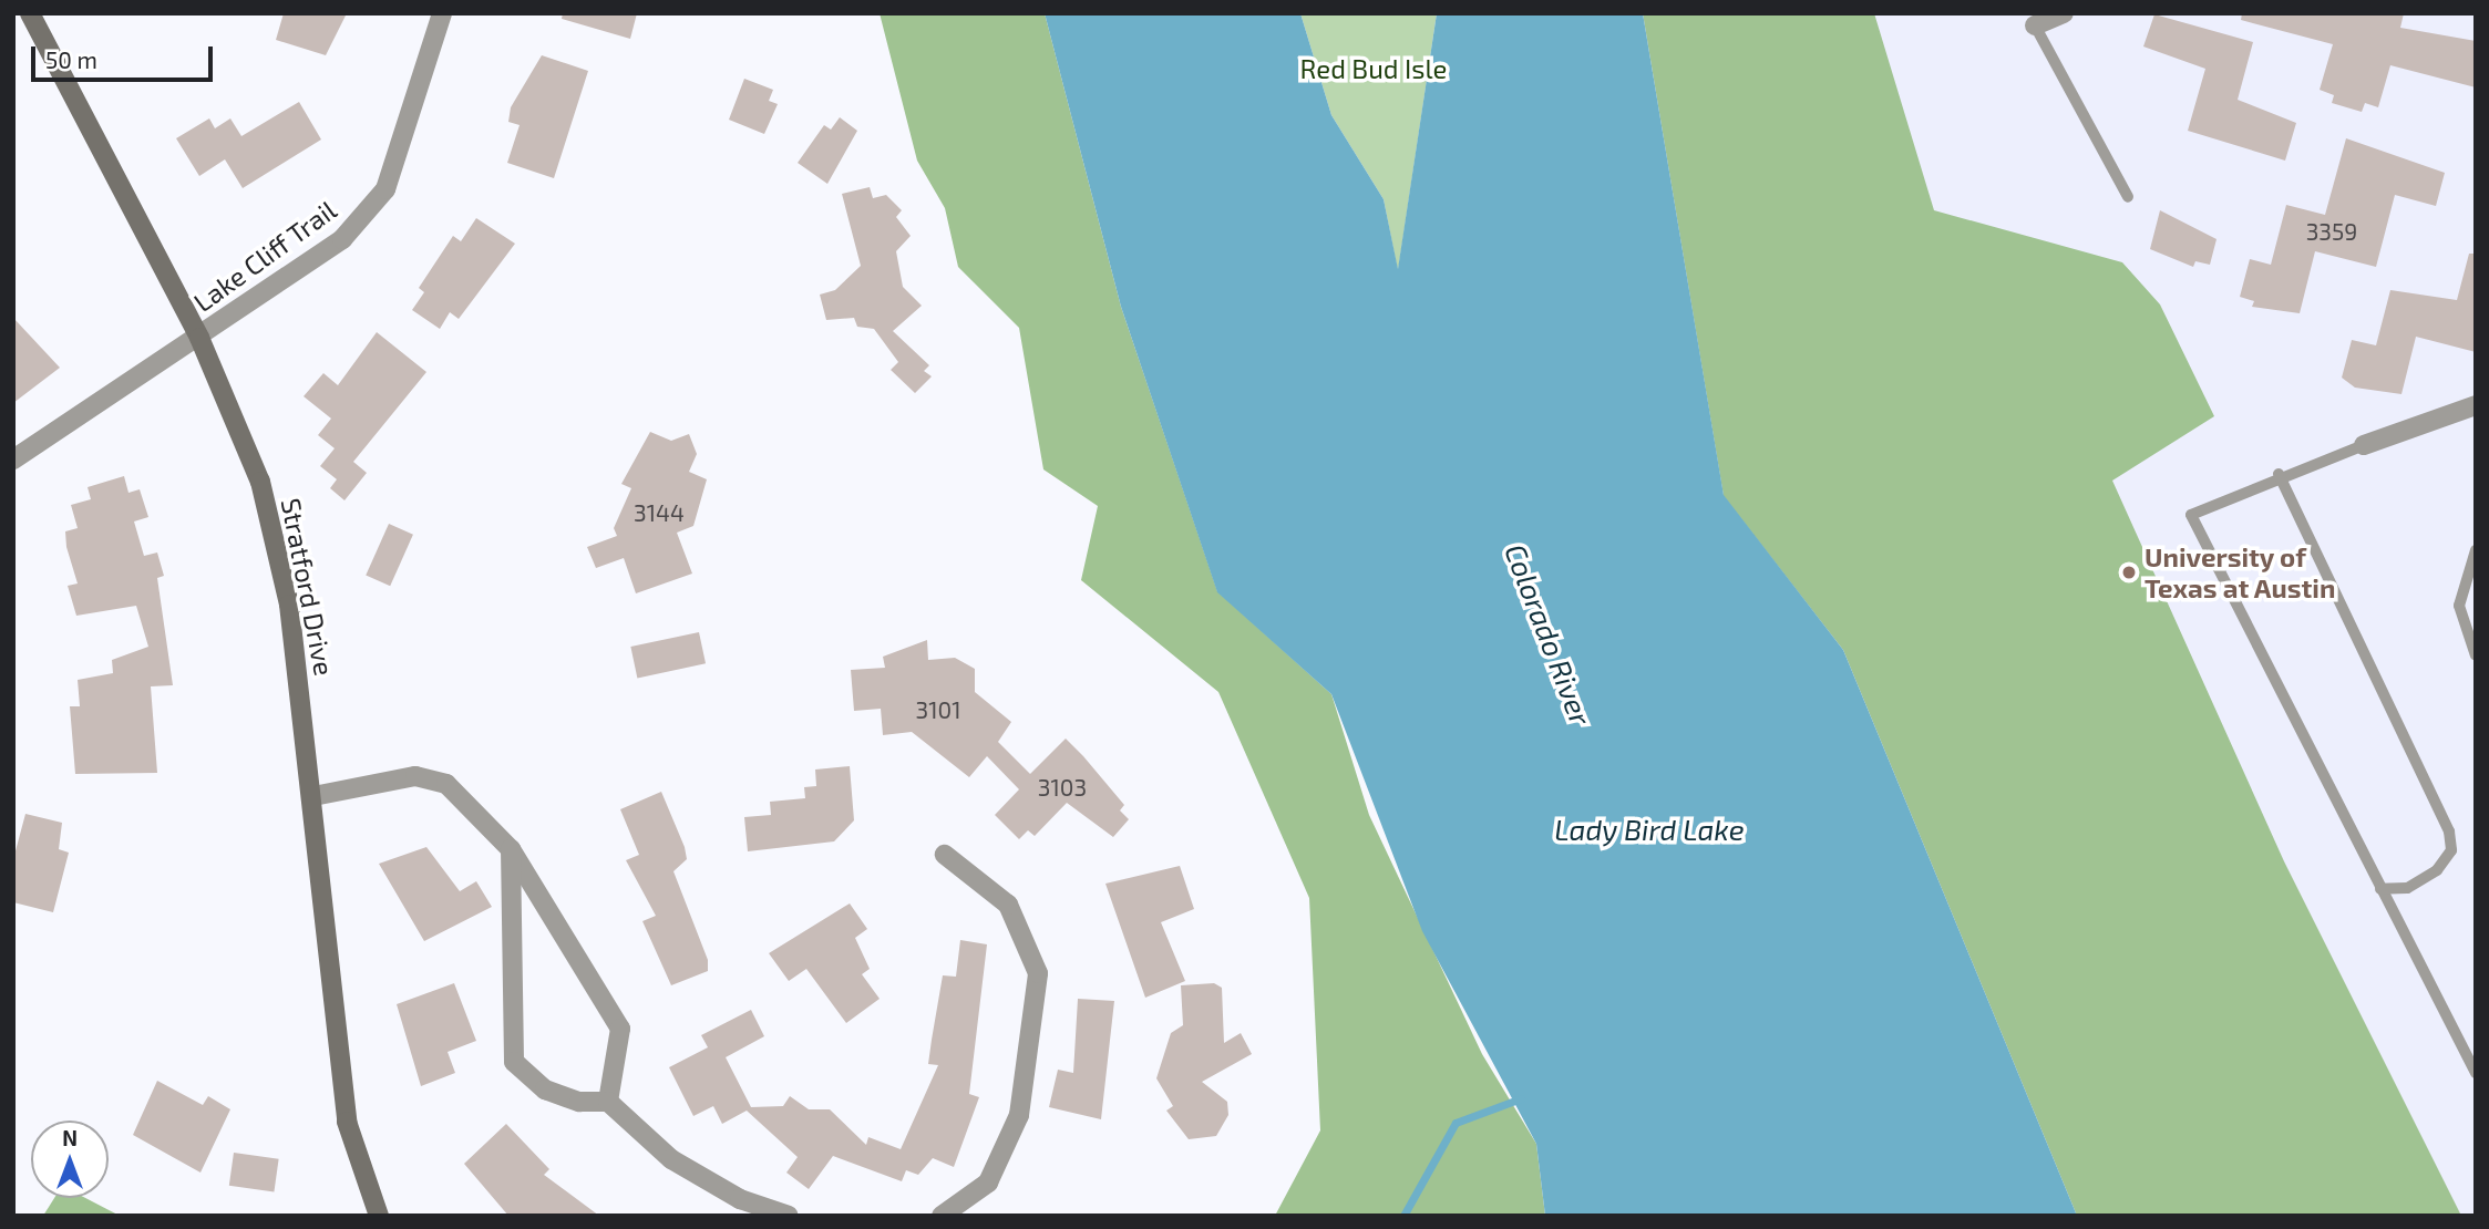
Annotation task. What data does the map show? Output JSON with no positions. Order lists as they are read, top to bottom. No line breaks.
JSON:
{"streets":{"street":["Lake Cliff Trail","Stratford Drive"]},"crossings":[["Lake Cliff Trail","Stratford Drive"]],"water":["Colorado River","Lady Bird Lake"],"parks":["Red Bud Isle"],"places":["University of Texas at Austin"],"house_numbers":["3359","3144","3101","3103"],"scale_bar":"50 m","north":"top"}
